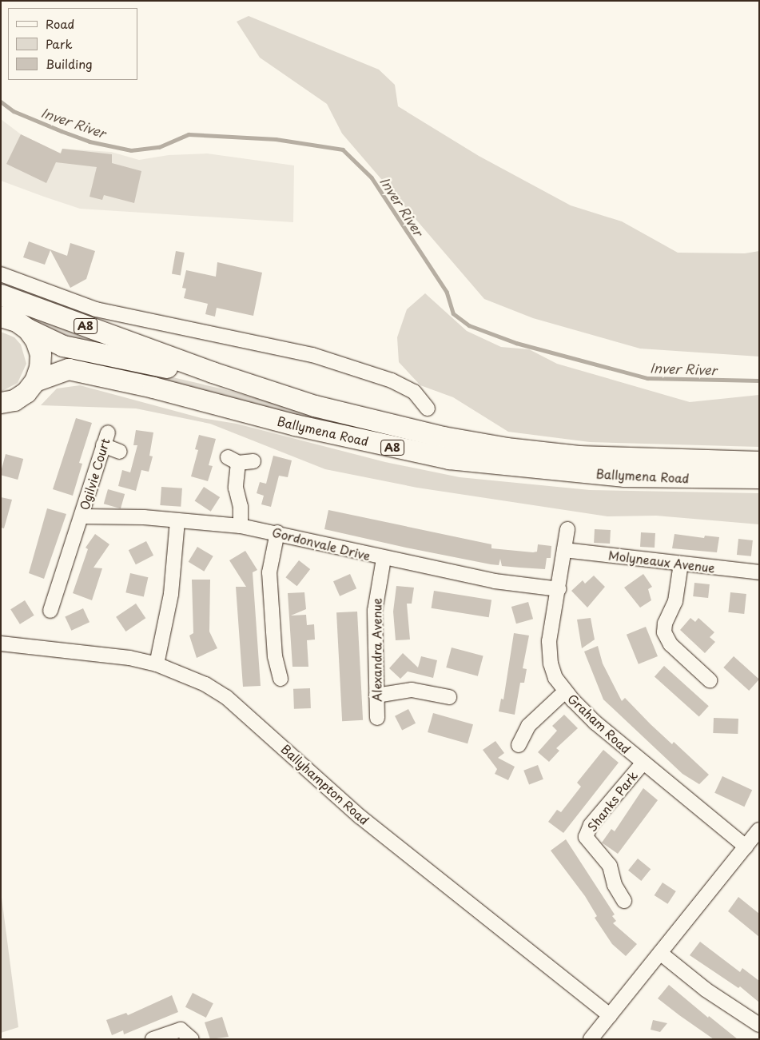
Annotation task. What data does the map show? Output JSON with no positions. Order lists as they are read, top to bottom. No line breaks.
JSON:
{"streets":{"highway":["A8","Ballymena Road"],"street":["Ogilvie Court","Gordonvale Drive","Molyneaux Avenue","Alexandra Avenue","Graham Road","Ballyhampton Road","Shanks Park"]},"crossings":[["A8","Ballymena Road"],["Ogilvie Court","Gordonvale Drive"],["Gordonvale Drive","Alexandra Avenue"],["Gordonvale Drive","Graham Road"],["Molyneaux Avenue","Graham Road"],["Graham Road","Shanks Park"]],"water":["Inver River"],"legend":["Road","Park","Building"]}
